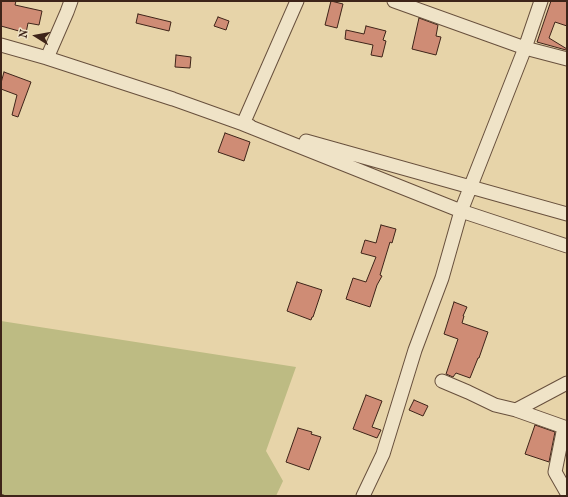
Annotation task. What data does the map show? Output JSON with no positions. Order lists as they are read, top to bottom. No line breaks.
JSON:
{"north":"left"}
